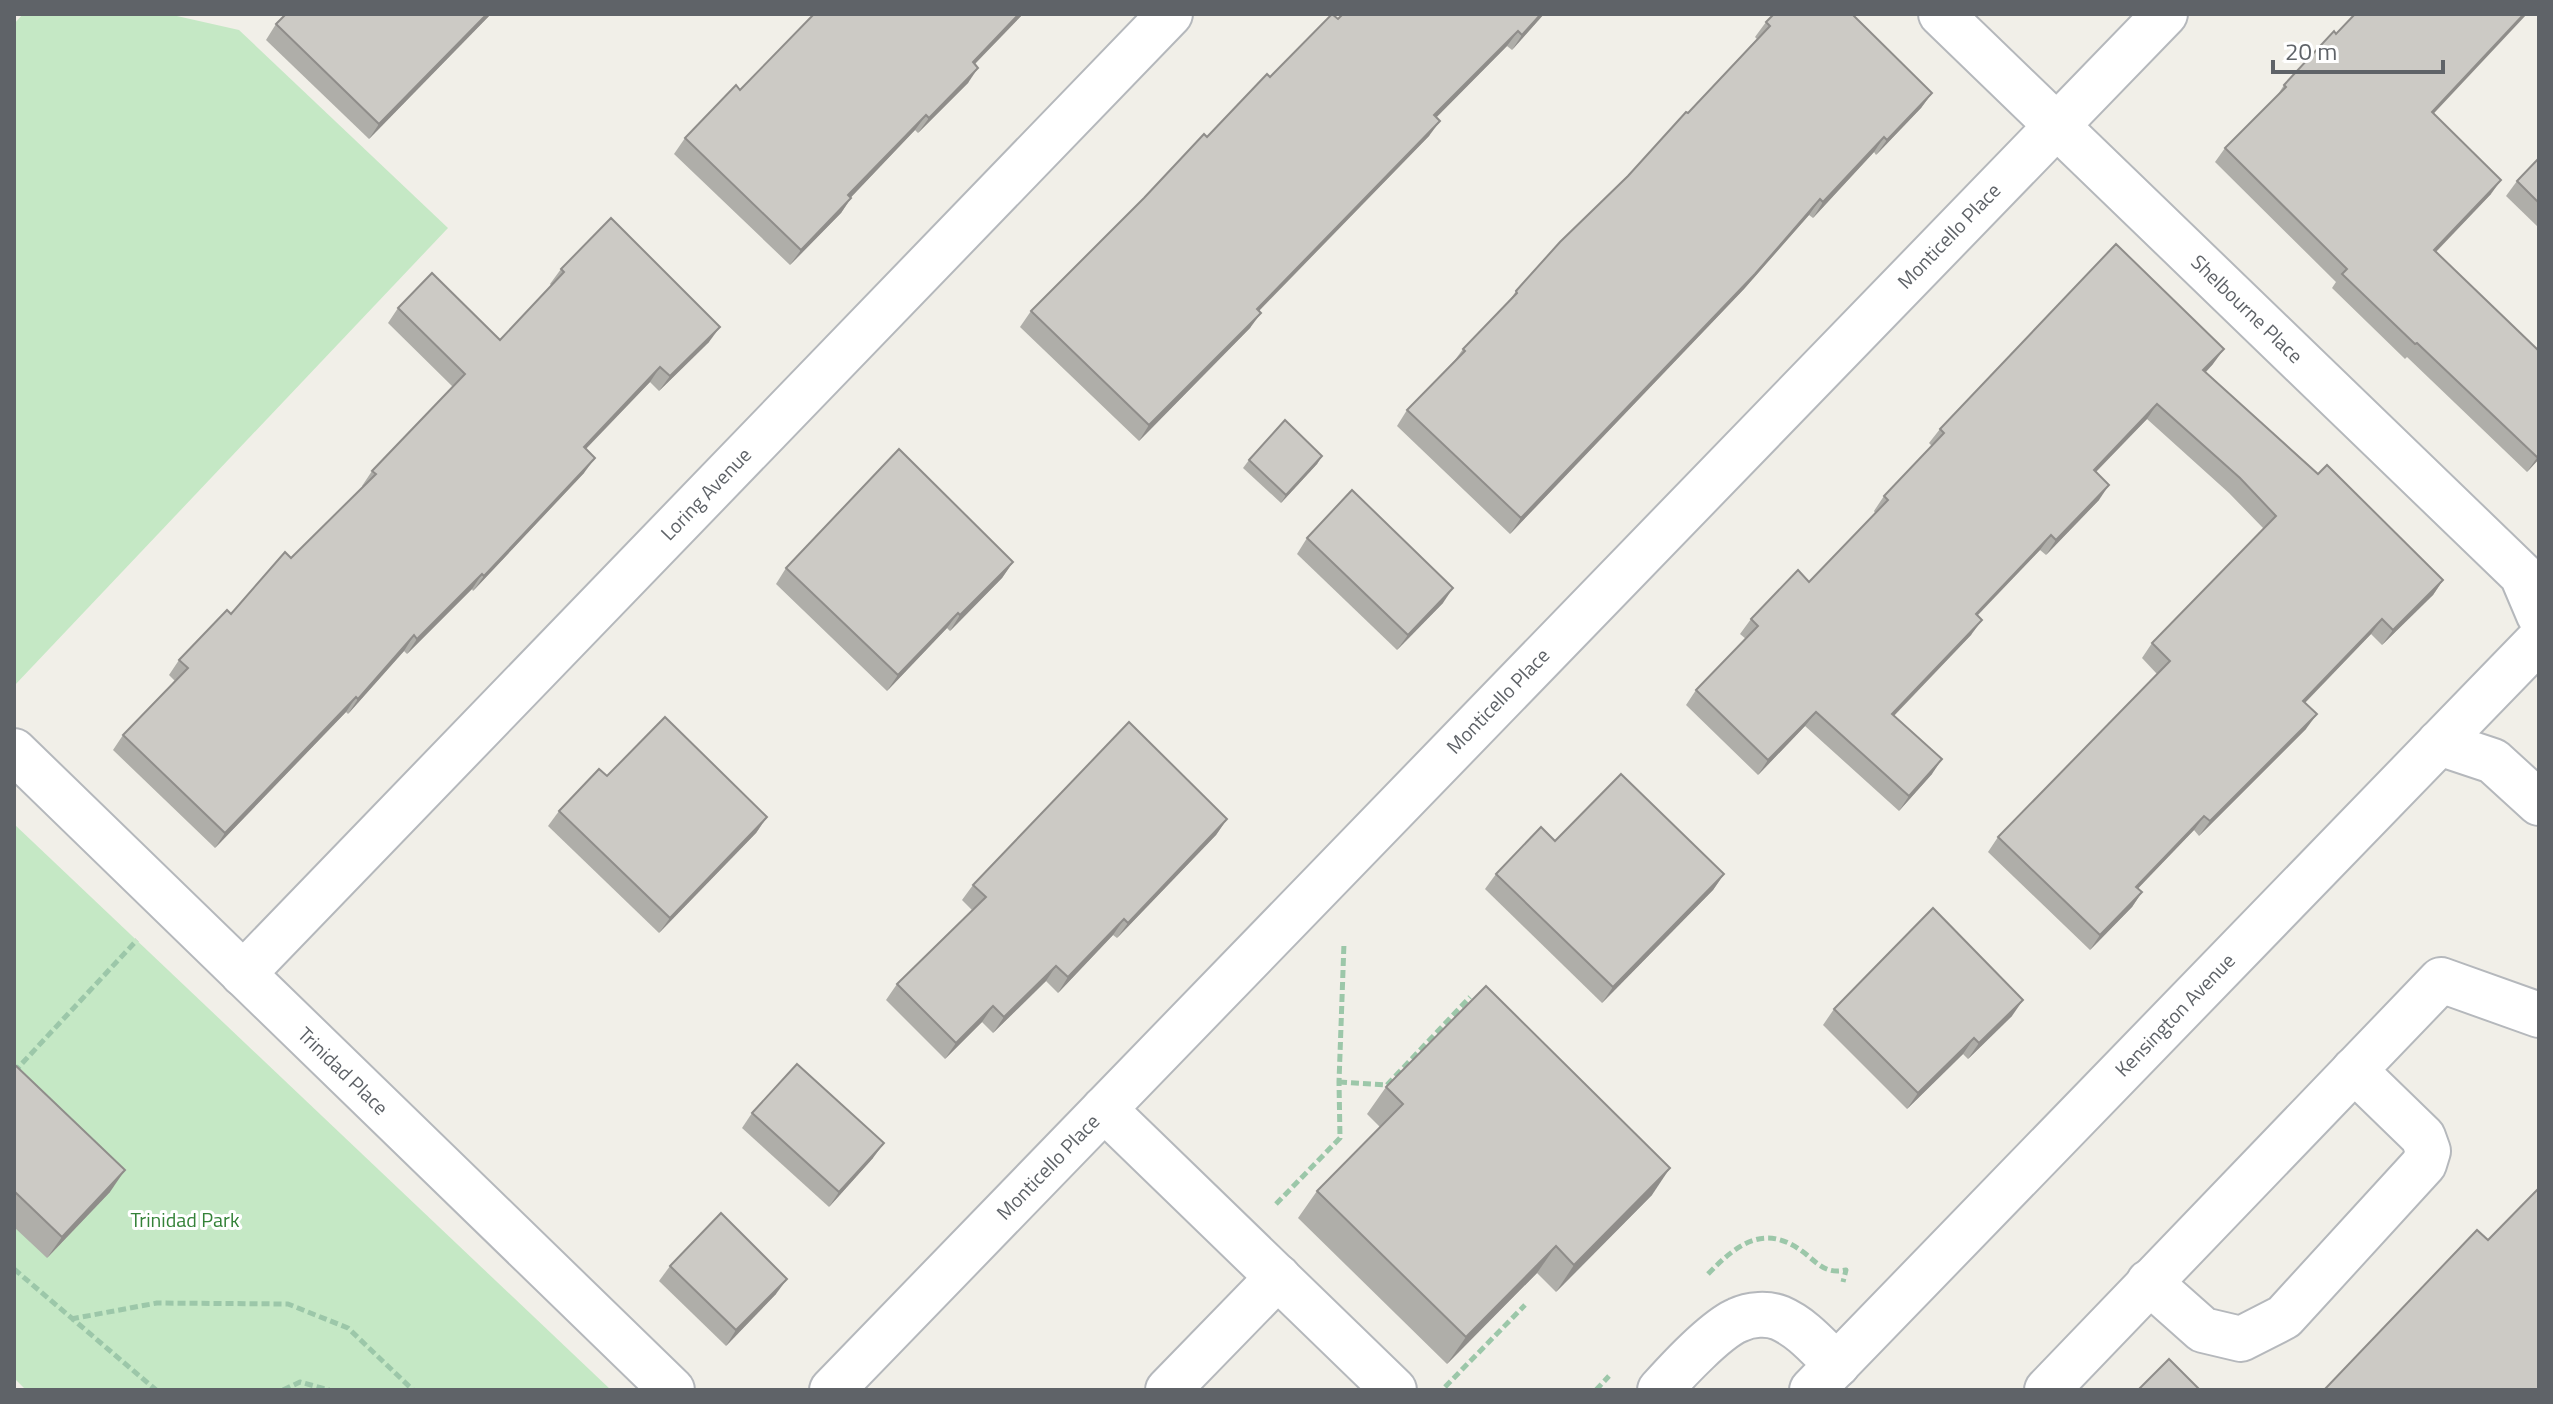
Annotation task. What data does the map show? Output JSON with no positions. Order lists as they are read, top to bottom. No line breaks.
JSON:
{"streets":{"street":["Monticello Place","Shelbourne Place","Loring Avenue","Kensington Avenue","Trinidad Place"]},"crossings":[["Monticello Place","Shelbourne Place"],["Loring Avenue","Trinidad Place"]],"parks":["Trinidad Park"],"scale_bar":"20 m"}
